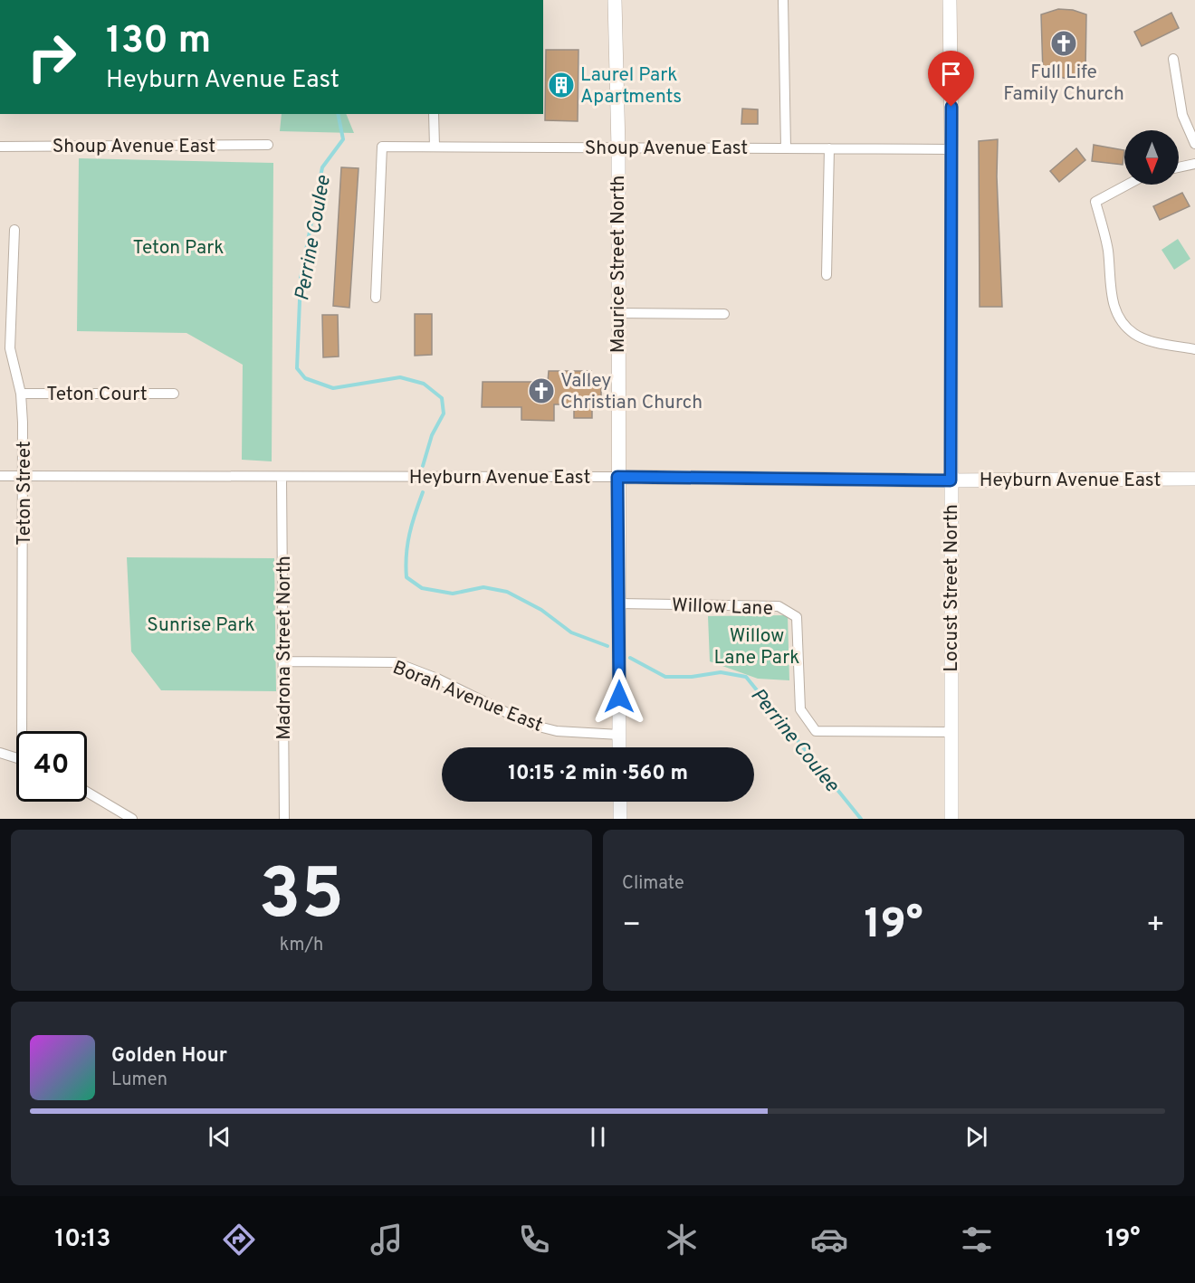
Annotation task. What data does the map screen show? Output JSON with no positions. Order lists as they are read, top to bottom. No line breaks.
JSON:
{"streets":{"street":["Shoup Avenue East","Maurice Street North","Teton Court","Heyburn Avenue East","Teton Street","Locust Street North","Willow Lane","Madrona Street North","Borah Avenue East"]},"crossings":[["Shoup Avenue East","Maurice Street North"],["Shoup Avenue East","Locust Street North"],["Maurice Street North","Heyburn Avenue East"],["Maurice Street North","Willow Lane"],["Maurice Street North","Borah Avenue East"],["Teton Court","Teton Street"],["Heyburn Avenue East","Teton Street"],["Heyburn Avenue East","Locust Street North"],["Heyburn Avenue East","Madrona Street North"],["Locust Street North","Willow Lane"],["Madrona Street North","Borah Avenue East"]],"water":["Perrine Coulee"],"parks":["Teton Park","Sunrise Park","Willow Lane Park"],"places":{"church":["Full Life Family Church","Valley Christian Church"],"building":["Laurel Park Apartments"]},"north":"bottom","page":{"turn":["130 m","Heyburn Avenue East"],"limit":"40","trip":"10:15 · 2 min · 560 m","tile":[["35","km/h"],"Climate"],"heat":["−","19°","+"],"song":["Golden Hour","Lumen"],"tabs":["10:13","19°"]}}
